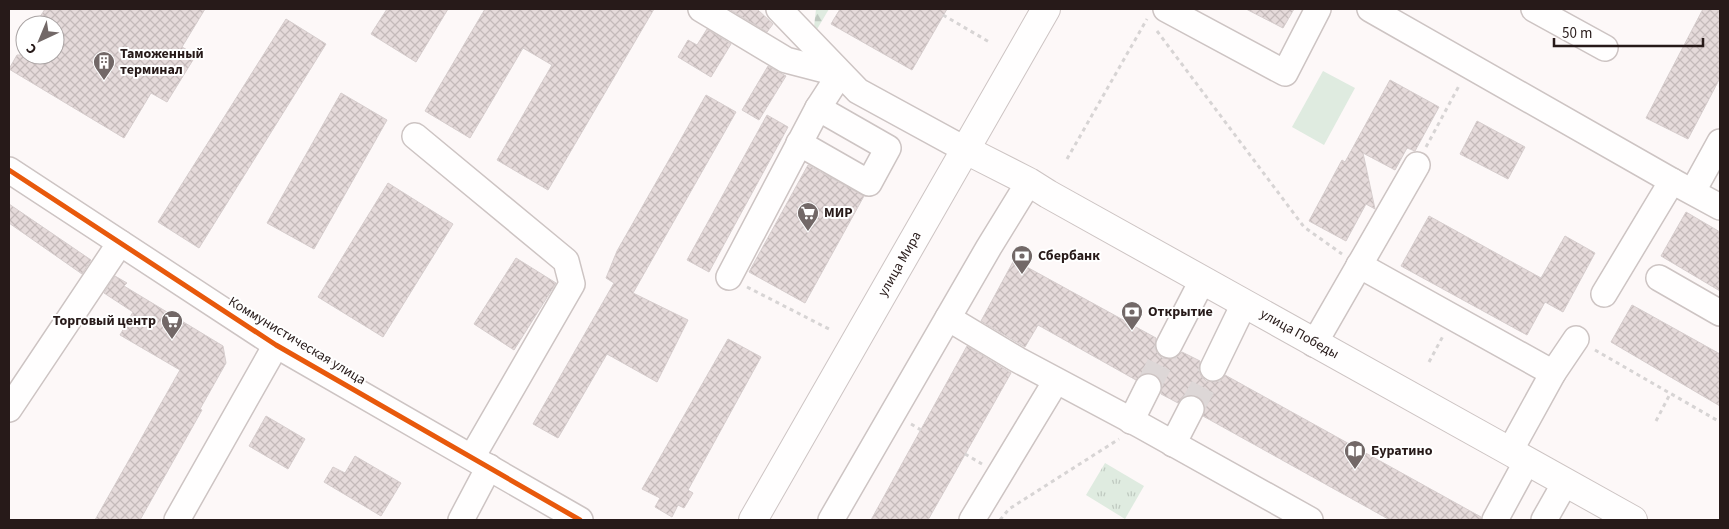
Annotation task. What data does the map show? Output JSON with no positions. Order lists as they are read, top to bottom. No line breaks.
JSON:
{"streets":{"main road":["улица Мира","улица Победы"],"street":["Коммунистическая улица"]},"crossings":[["улица Мира","улица Победы"]],"places":{"building":["Таможенный терминал"],"supermarket":["МИР","Торговый центр"],"bank":["Сбербанк","Открытие"],"library":["Буратино"]},"scale_bar":"50 m","north":"bottom left"}
